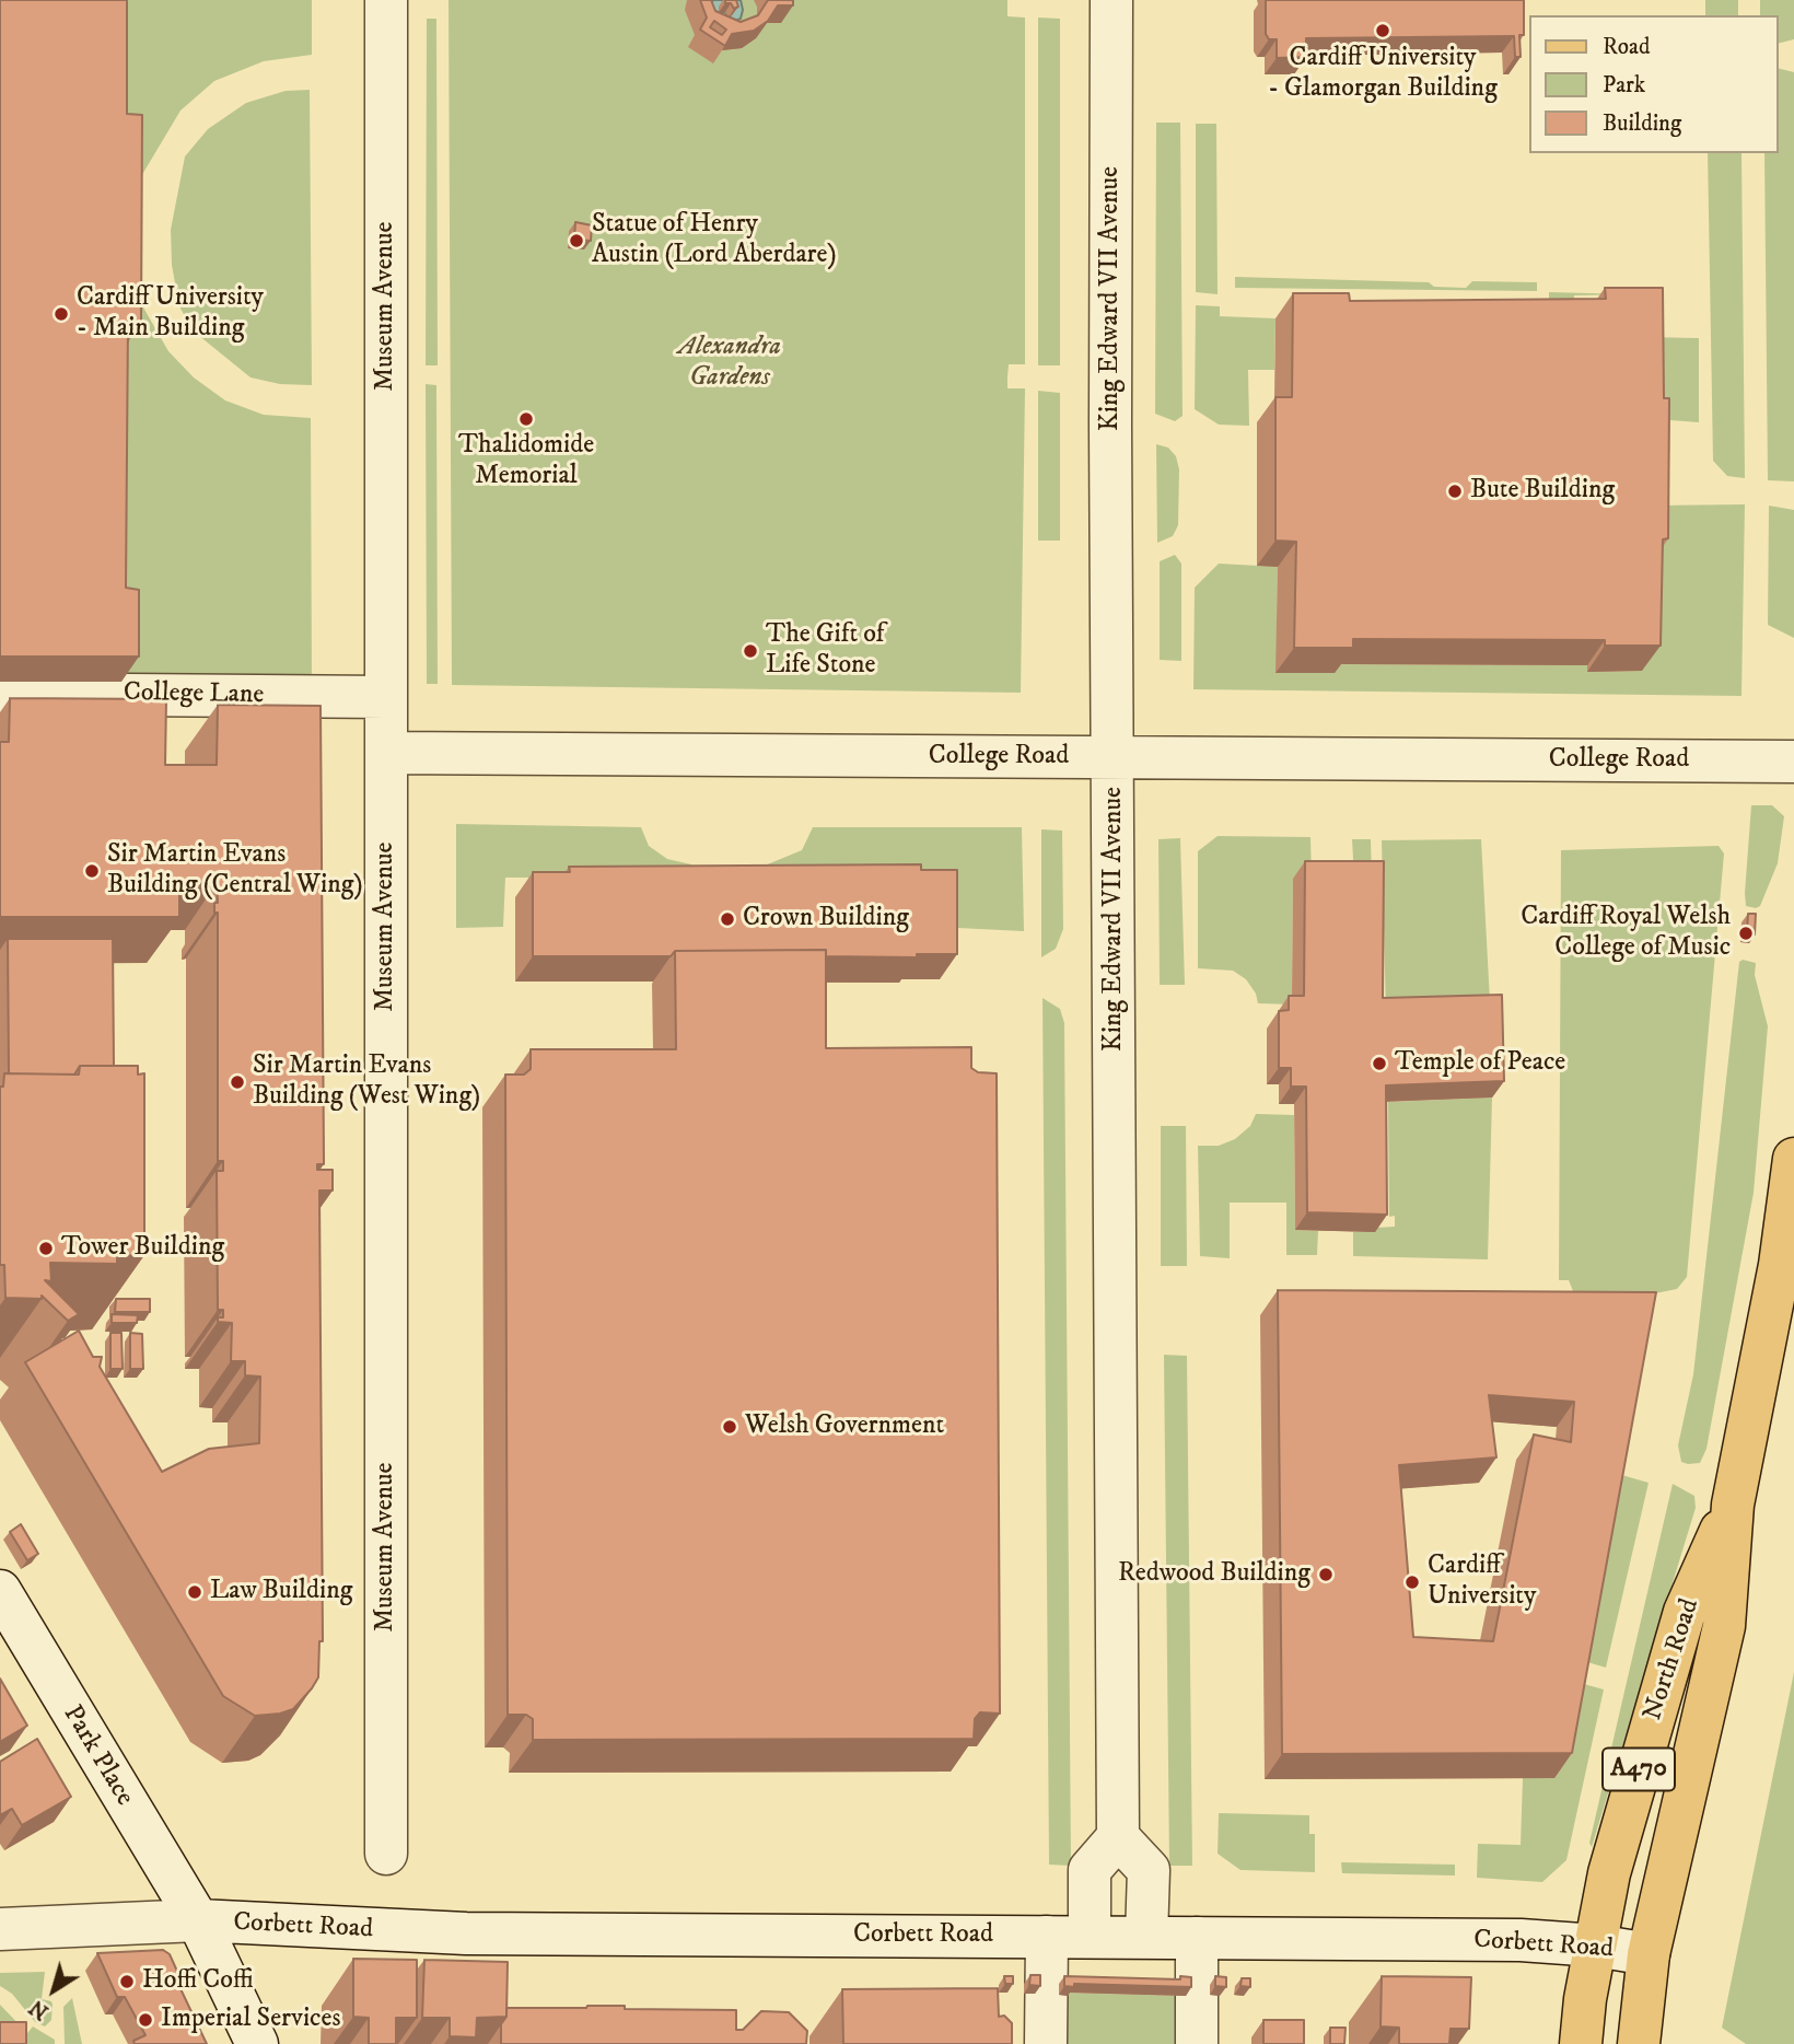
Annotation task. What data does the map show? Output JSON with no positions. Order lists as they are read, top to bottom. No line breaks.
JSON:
{"streets":{"main road":["North Road","A470"],"street":["King Edward VII Avenue","Museum Avenue","College Lane","College Road","Park Place","Corbett Road"]},"crossings":[["King Edward VII Avenue","College Road"],["Museum Avenue","College Lane"],["Museum Avenue","College Road"],["North Road","Corbett Road"],["Park Place","Corbett Road"]],"parks":["Alexandra Gardens"],"places":["Cardiff University - Glamorgan Building","Statue of Henry Austin (Lord Aberdare)","Cardiff University - Main Building","Thalidomide Memorial","Bute Building","The Gift of Life Stone","Sir Martin Evans Building (Central Wing)","Crown Building","Cardiff Royal Welsh College of Music","Temple of Peace","Sir Martin Evans Building (West Wing)","Tower Building","Welsh Government","Redwood Building","Cardiff University","Law Building","Hoffi Coffi","Imperial Services"],"legend":["Road","Park","Building"],"north":"bottom left"}
